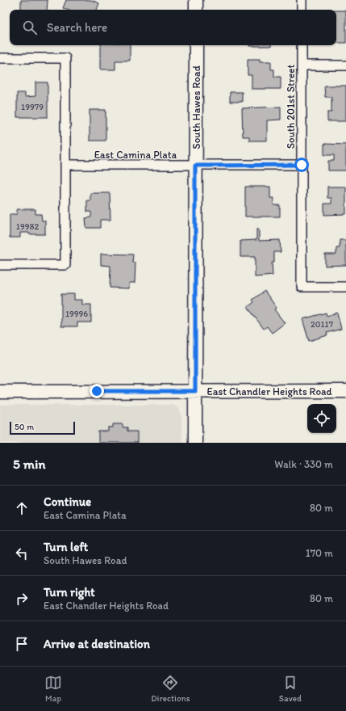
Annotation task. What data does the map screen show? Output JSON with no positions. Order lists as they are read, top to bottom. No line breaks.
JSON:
{"streets":{"main road":["South Hawes Road","East Chandler Heights Road"],"street":["South 201st Street","East Camina Plata"]},"crossings":[["South 201st Street","East Camina Plata"],["South Hawes Road","East Camina Plata"],["South Hawes Road","East Chandler Heights Road"]],"house_numbers":["19979","19982","19996","20117"],"scale_bar":"50 m","page":{"search":"Search here","scale":"50 m","heading":["5 min","Walk · 330 m"],"list":[["Continue","East Camina Plata","80 m"],["Turn left","South Hawes Road","170 m"],["Turn right","East Chandler Heights Road","80 m"],"Arrive at destination"],"nav":["Map","Directions","Saved"]}}
